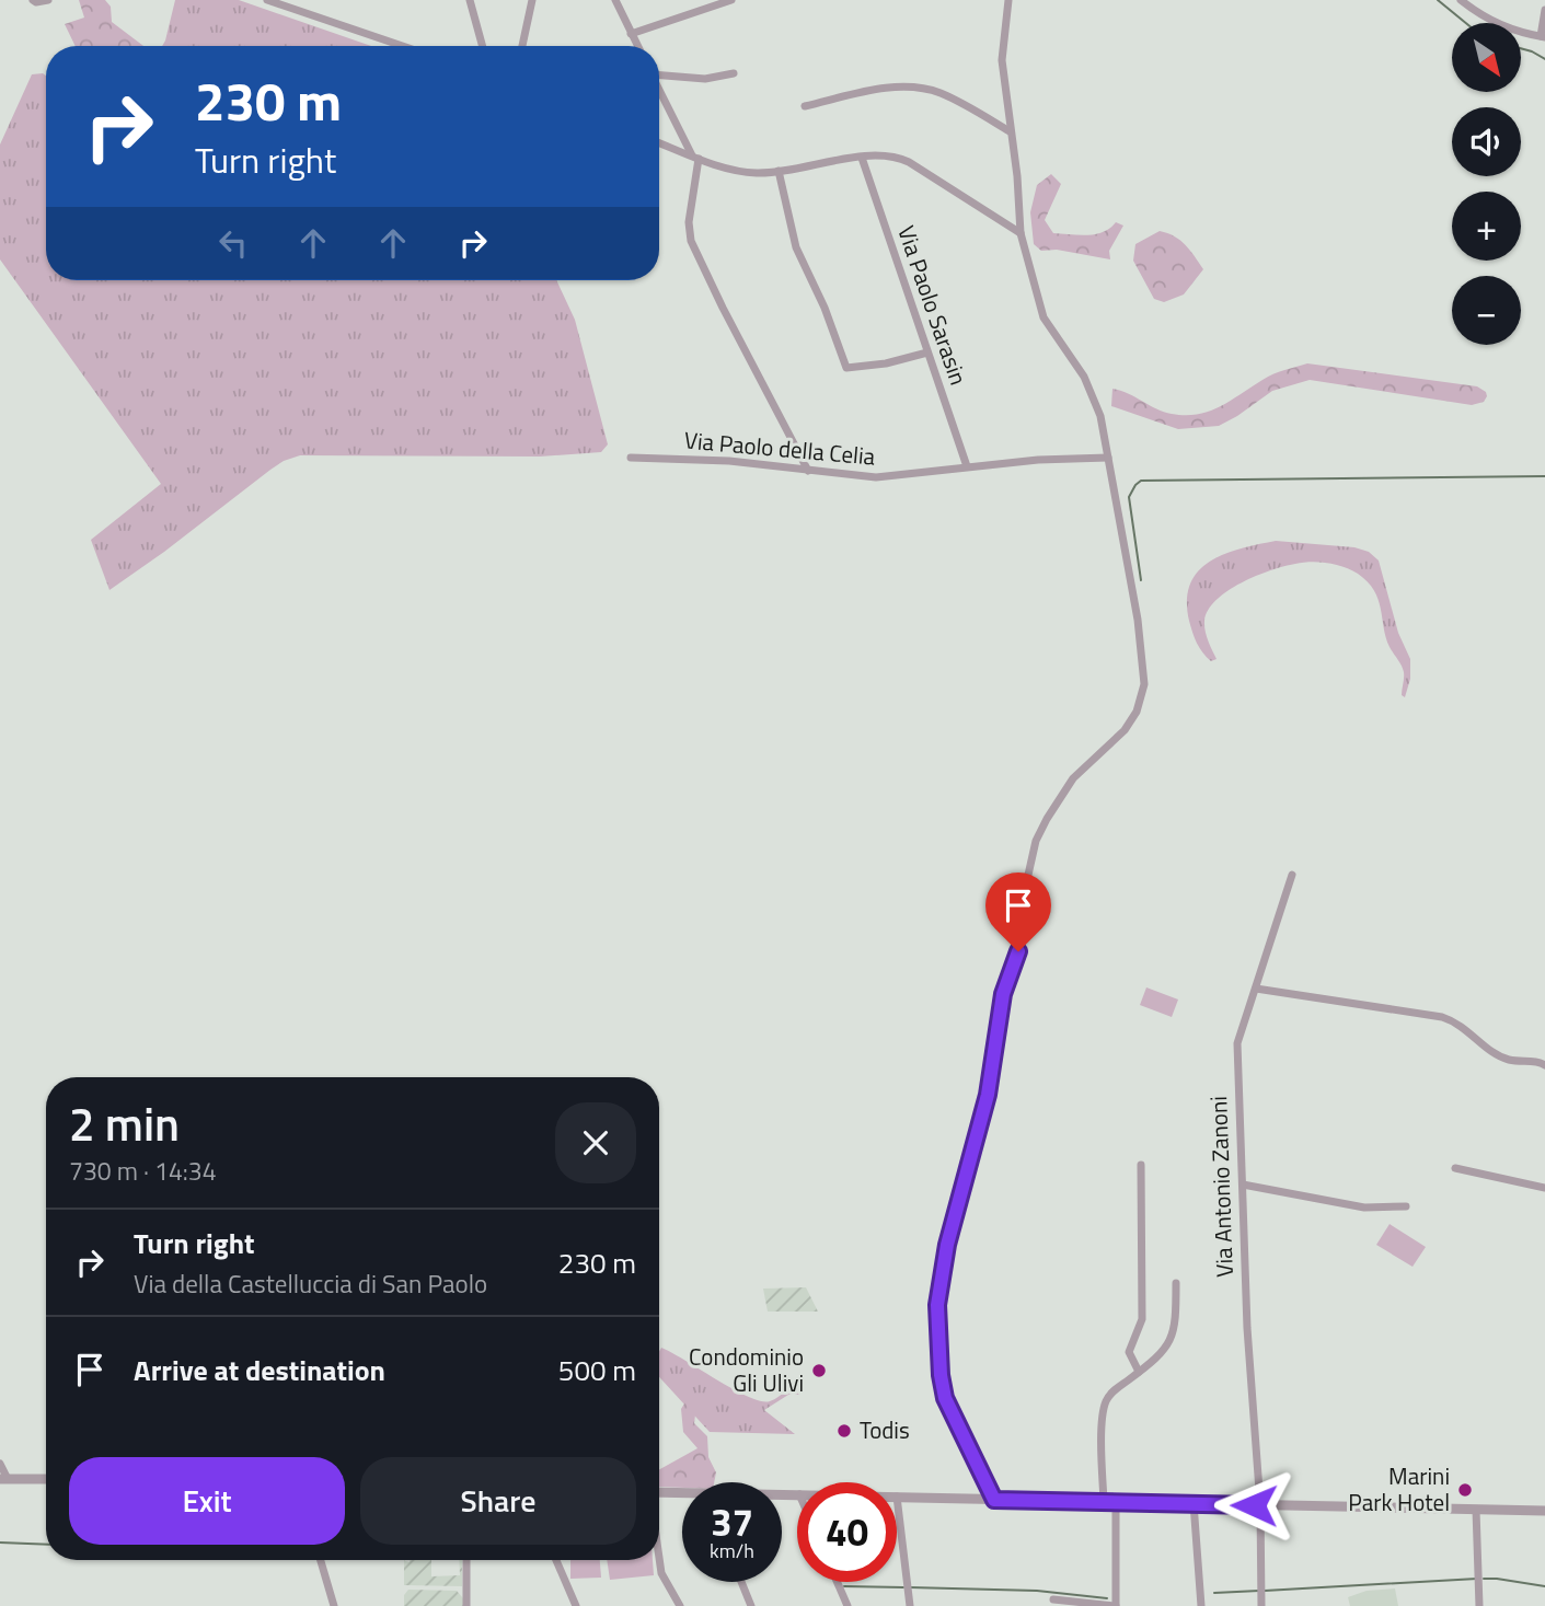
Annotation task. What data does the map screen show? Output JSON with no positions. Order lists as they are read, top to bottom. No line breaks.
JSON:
{"streets":{"street":["Via Paolo Sarasin","Via Paolo della Celia","Via Antonio Zanoni"]},"crossings":[["Via Paolo Sarasin","Via Paolo della Celia"]],"places":["Condominio Gli Ulivi","Todis","Marini Park Hotel"],"north":"bottom right","page":{"map_buttons":["+","−"],"turn":["230 m","Turn right"],"heading":["2 min","730 m · 14:34"],"list":[{"name":"Turn right","note":"Via della Castelluccia di San Paolo","value":"230 m"},{"name":"Arrive at destination","value":"500 m"}],"buttons":["Exit","Share"],"speed":"37 km/h","limit":"40"}}
